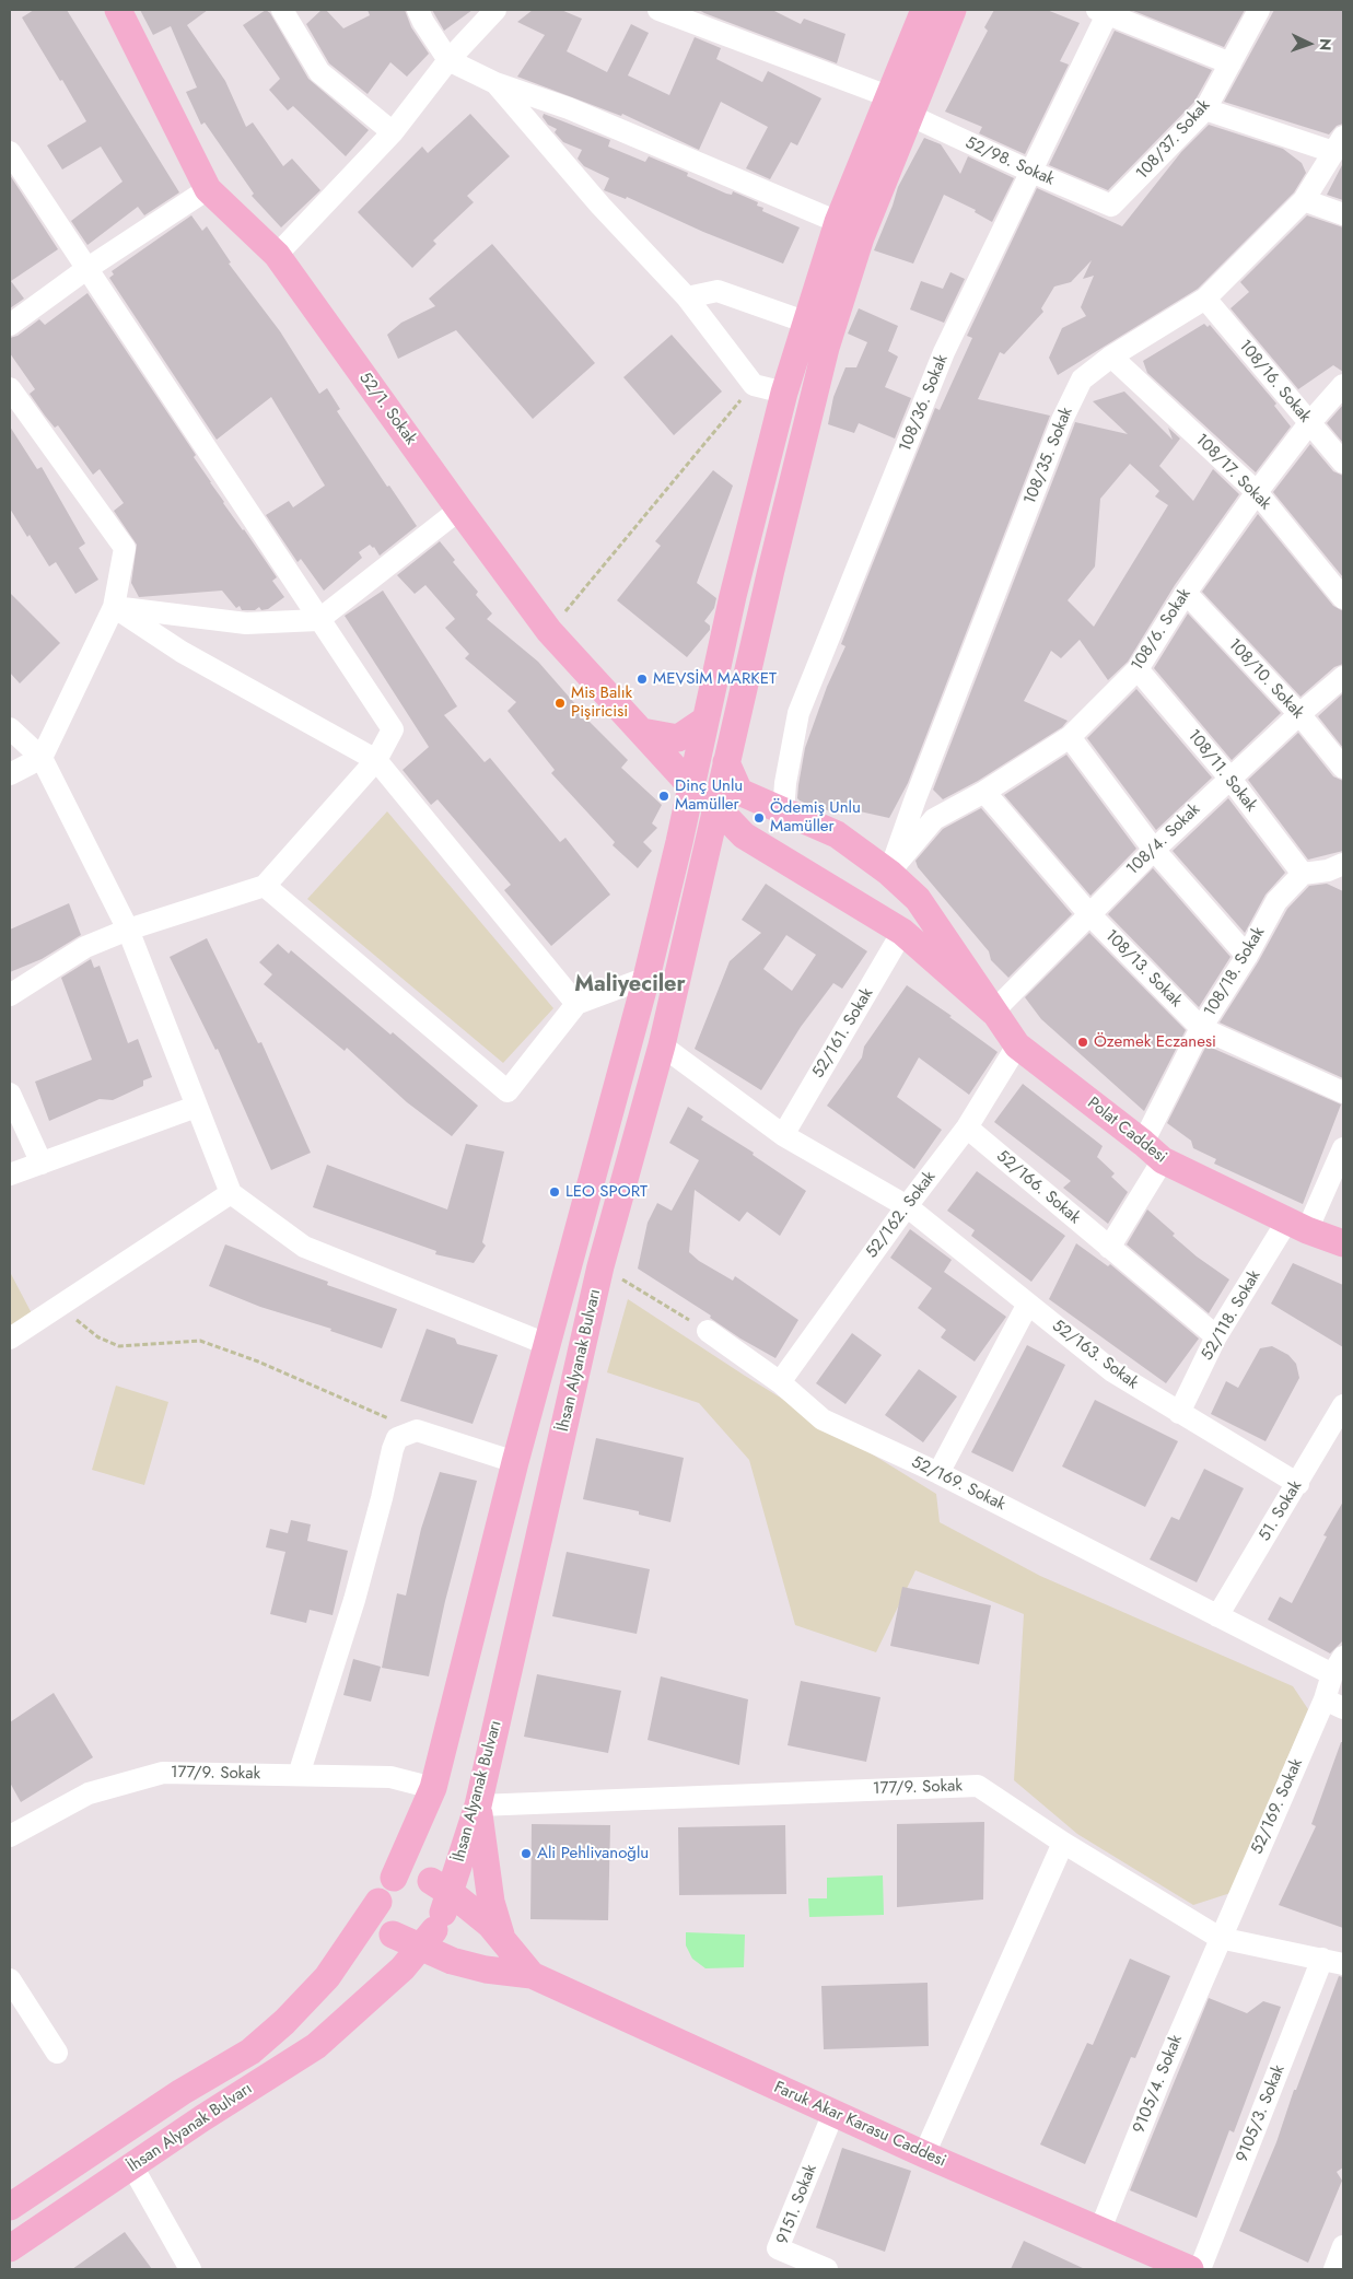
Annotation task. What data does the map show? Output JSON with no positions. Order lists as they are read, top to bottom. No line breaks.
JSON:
{"streets":{"main road":["52/1. Sokak","Polat Caddesi","İhsan Alyanak Bulvarı","Faruk Akar Karasu Caddesi"],"street":["108/37. Sokak","52/98. Sokak","108/16. Sokak","108/36. Sokak","108/35. Sokak","108/17. Sokak","108/6. Sokak","108/10. Sokak","108/11. Sokak","108/4. Sokak","108/13. Sokak","108/18. Sokak","52/161. Sokak","52/166. Sokak","52/162. Sokak","52/118. Sokak","52/163. Sokak","52/169. Sokak","51. Sokak","177/9. Sokak","9105/4. Sokak","9105/3. Sokak","9151. Sokak"]},"crossings":[["108/37. Sokak","52/98. Sokak"],["52/98. Sokak","108/36. Sokak"],["52/98. Sokak","Polat Caddesi"],["108/16. Sokak","108/35. Sokak"],["108/16. Sokak","108/6. Sokak"],["108/36. Sokak","Polat Caddesi"],["52/1. Sokak","Polat Caddesi"],["52/1. Sokak","İhsan Alyanak Bulvarı"],["108/35. Sokak","108/17. Sokak"],["108/35. Sokak","108/6. Sokak"],["108/35. Sokak","Polat Caddesi"],["108/17. Sokak","108/6. Sokak"],["108/6. Sokak","108/10. Sokak"],["108/6. Sokak","108/11. Sokak"],["108/6. Sokak","108/13. Sokak"],["108/6. Sokak","Polat Caddesi"],["108/10. Sokak","108/4. Sokak"],["108/11. Sokak","108/4. Sokak"],["108/11. Sokak","108/18. Sokak"],["108/4. Sokak","108/13. Sokak"],["108/4. Sokak","Polat Caddesi"],["108/13. Sokak","108/18. Sokak"],["108/18. Sokak","Polat Caddesi"],["52/161. Sokak","Polat Caddesi"],["Polat Caddesi","52/162. Sokak"],["Polat Caddesi","52/118. Sokak"],["Polat Caddesi","İhsan Alyanak Bulvarı"],["52/166. Sokak","52/162. Sokak"],["52/166. Sokak","52/118. Sokak"],["52/162. Sokak","52/163. Sokak"],["52/162. Sokak","52/169. Sokak"],["52/118. Sokak","52/163. Sokak"],["52/163. Sokak","51. Sokak"],["İhsan Alyanak Bulvarı","177/9. Sokak"],["İhsan Alyanak Bulvarı","Faruk Akar Karasu Caddesi"],["52/169. Sokak","51. Sokak"],["52/169. Sokak","177/9. Sokak"],["52/169. Sokak","9105/4. Sokak"],["177/9. Sokak","9105/4. Sokak"],["177/9. Sokak","9105/3. Sokak"],["9105/4. Sokak","Faruk Akar Karasu Caddesi"],["Faruk Akar Karasu Caddesi","9151. Sokak"]],"districts":["Maliyeciler"],"places":["MEVSİM MARKET","Mis Balık Pişiricisi","Dinç Unlu Mamüller","Ödemiş Unlu Mamüller","Özemek Eczanesi","LEO SPORT","Ali Pehlivanoğlu"],"north":"right"}
